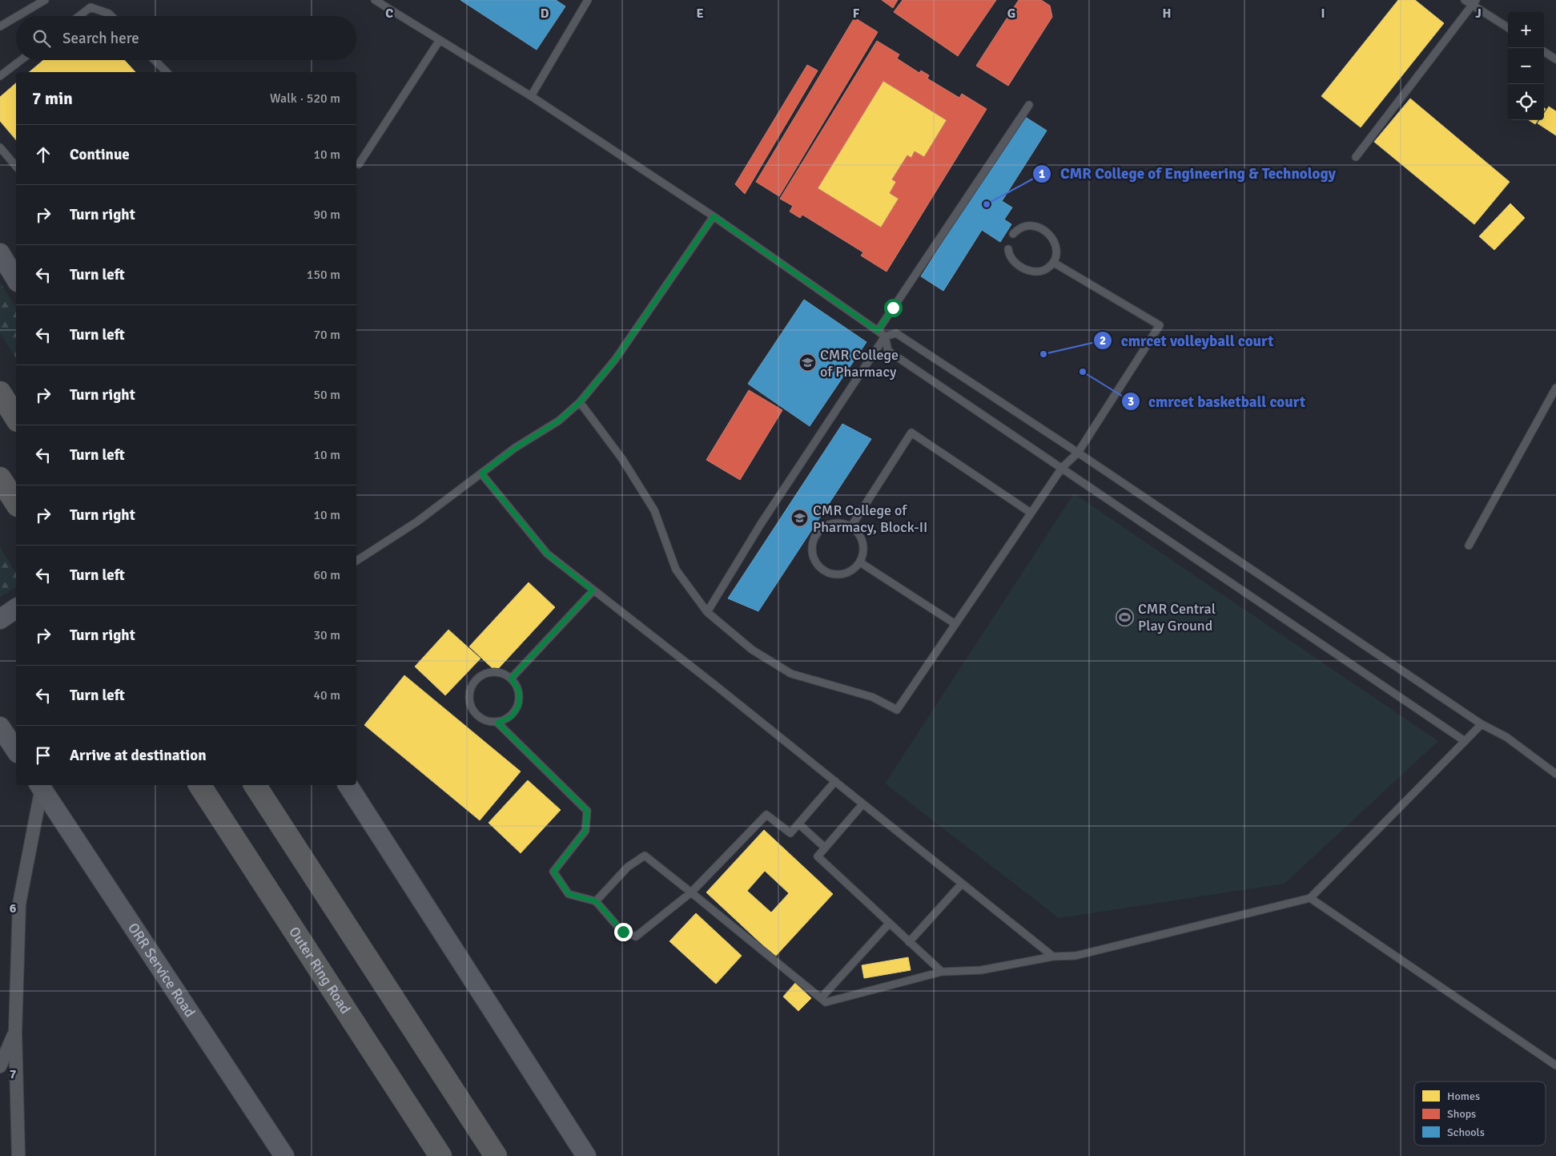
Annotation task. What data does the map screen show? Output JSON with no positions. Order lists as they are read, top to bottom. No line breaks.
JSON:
{"streets":{"highway":["Outer Ring Road"],"main road":["ORR Service Road"]},"places":{"other":["CMR College of Engineering & Technology","cmrcet volleyball court","cmrcet basketball court"],"school or university":["CMR College of Pharmacy","CMR College of Pharmacy, Block-II"],"sports":["CMR Central Play Ground"]},"legend":["Homes","Shops","Schools"],"page":{"map_buttons":["+","−"],"search":"Search here","heading":["7 min","Walk · 520 m"],"list":[["Continue","10 m"],["Turn right","90 m"],["Turn left","150 m"],["Turn left","70 m"],["Turn right","50 m"],["Turn left","10 m"],["Turn right","10 m"],["Turn left","60 m"],["Turn right","30 m"],["Turn left","40 m"],"Arrive at destination"]},"grid":{"columns":["C","D","E","F","G","H","I","J"],"rows":["6","7"]}}
